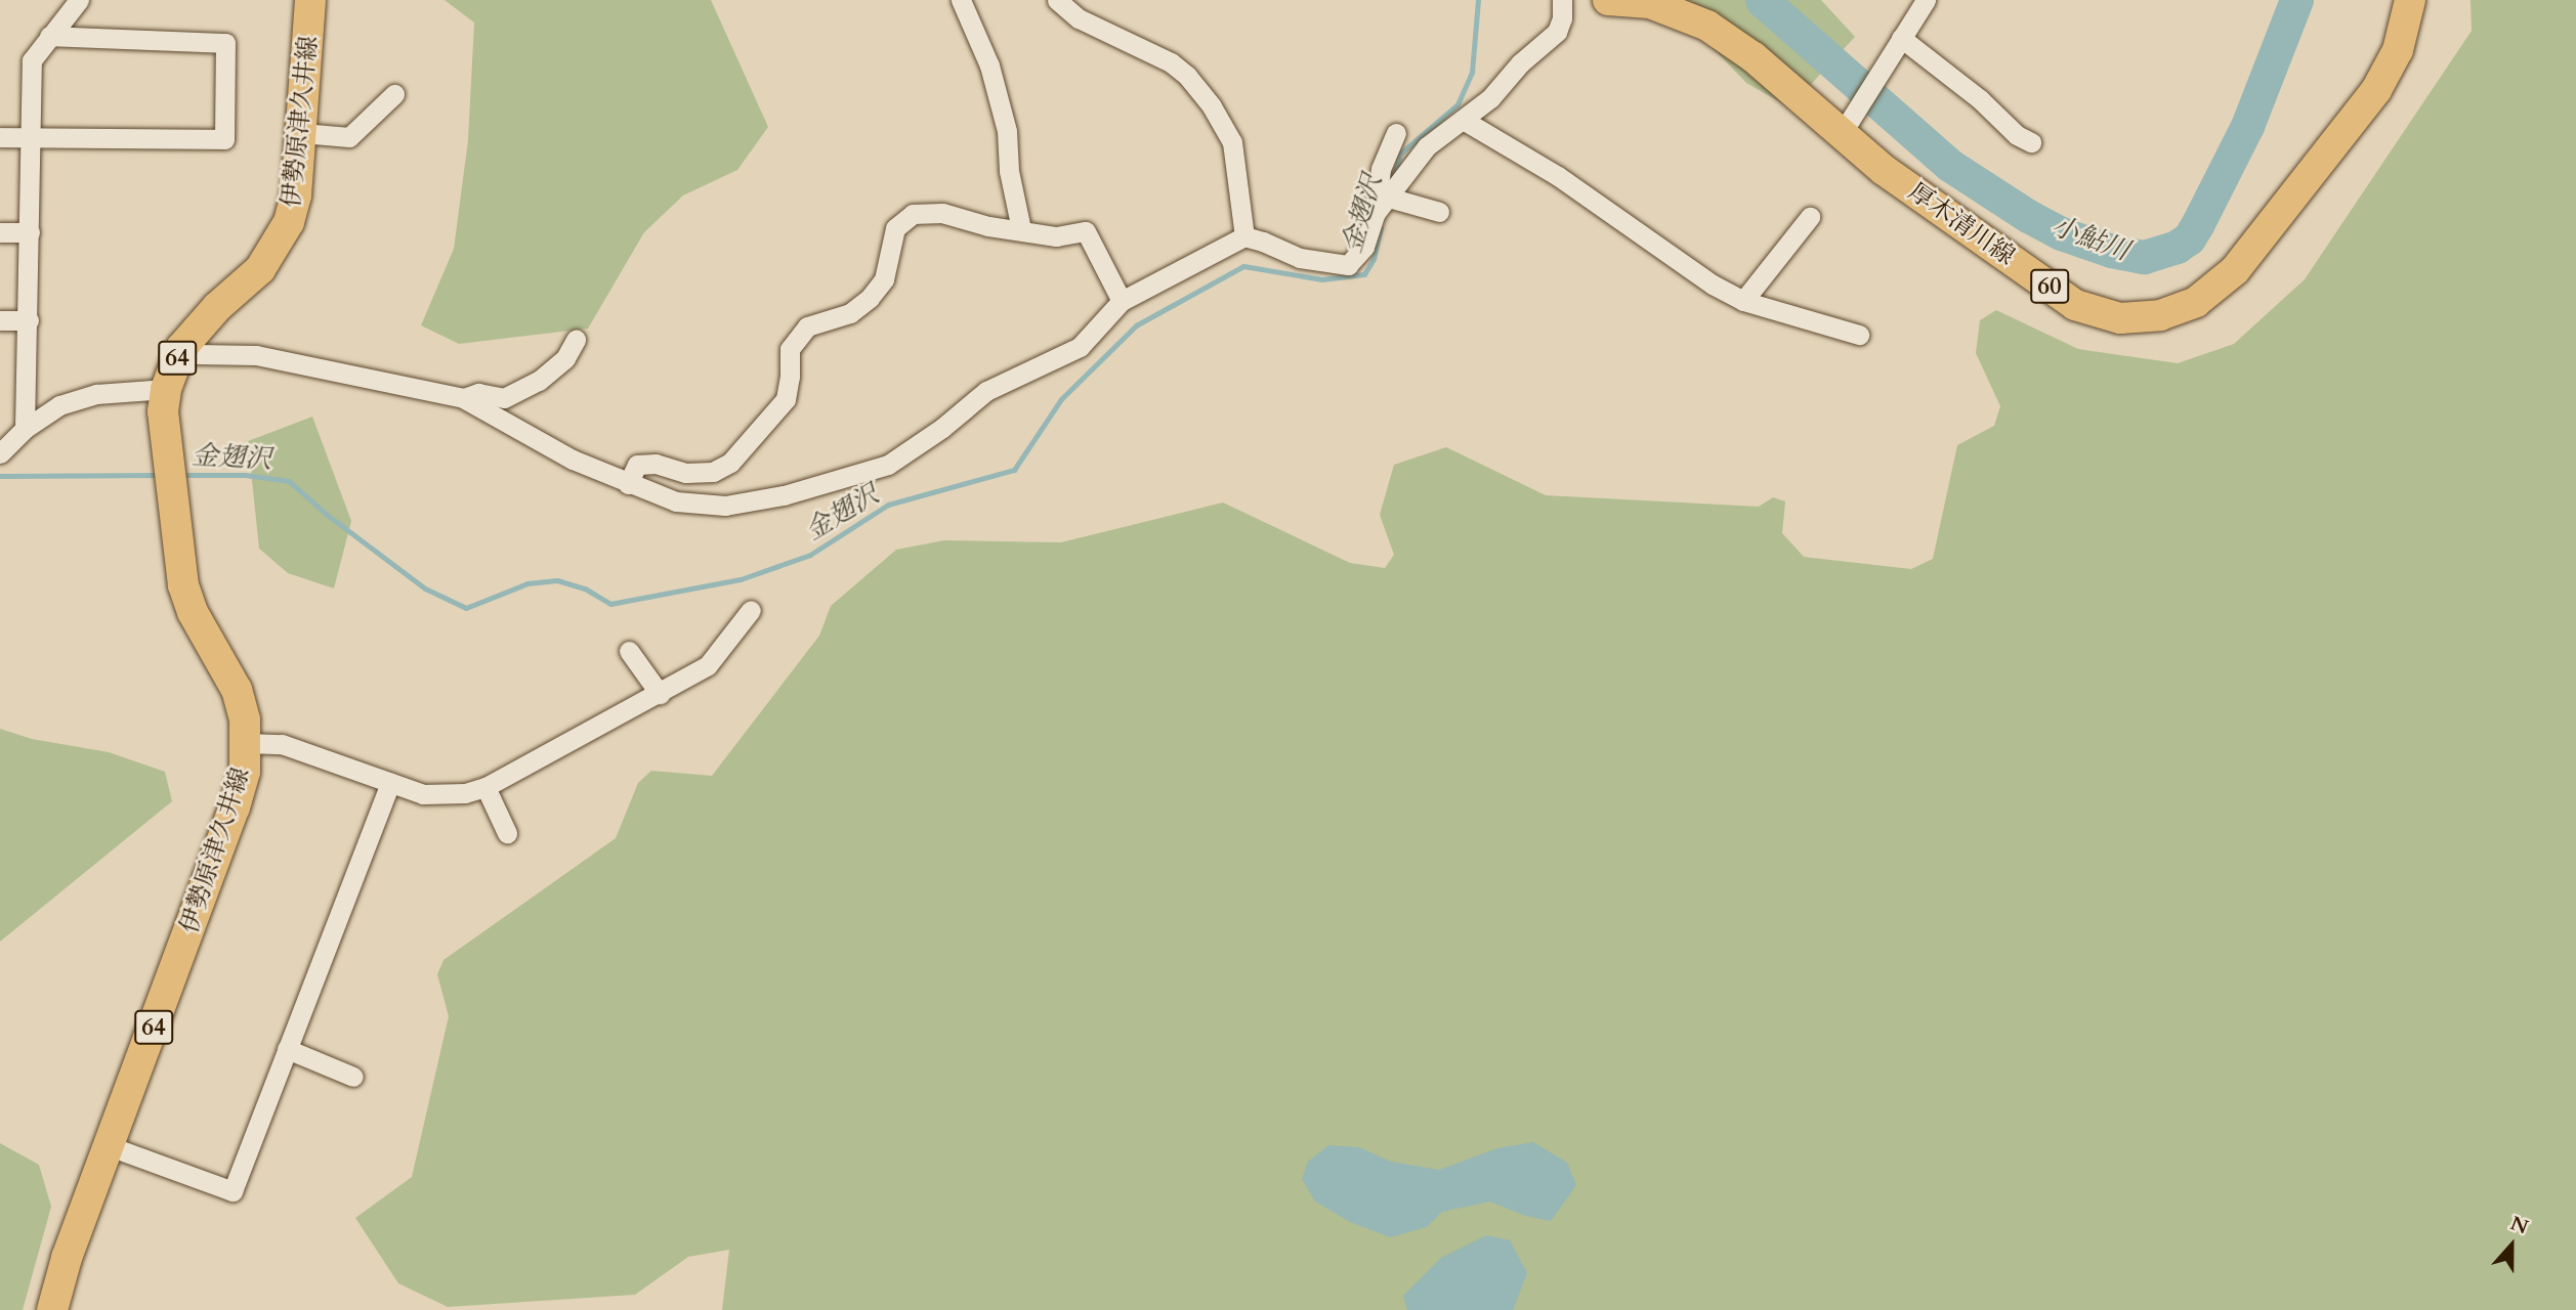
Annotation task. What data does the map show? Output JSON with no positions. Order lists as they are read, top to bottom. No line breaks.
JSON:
{"streets":{"main road":["伊勢原津久井線","厚木清川線","60","64"]},"water":["金翅沢","小鮎川"],"north":"top"}
